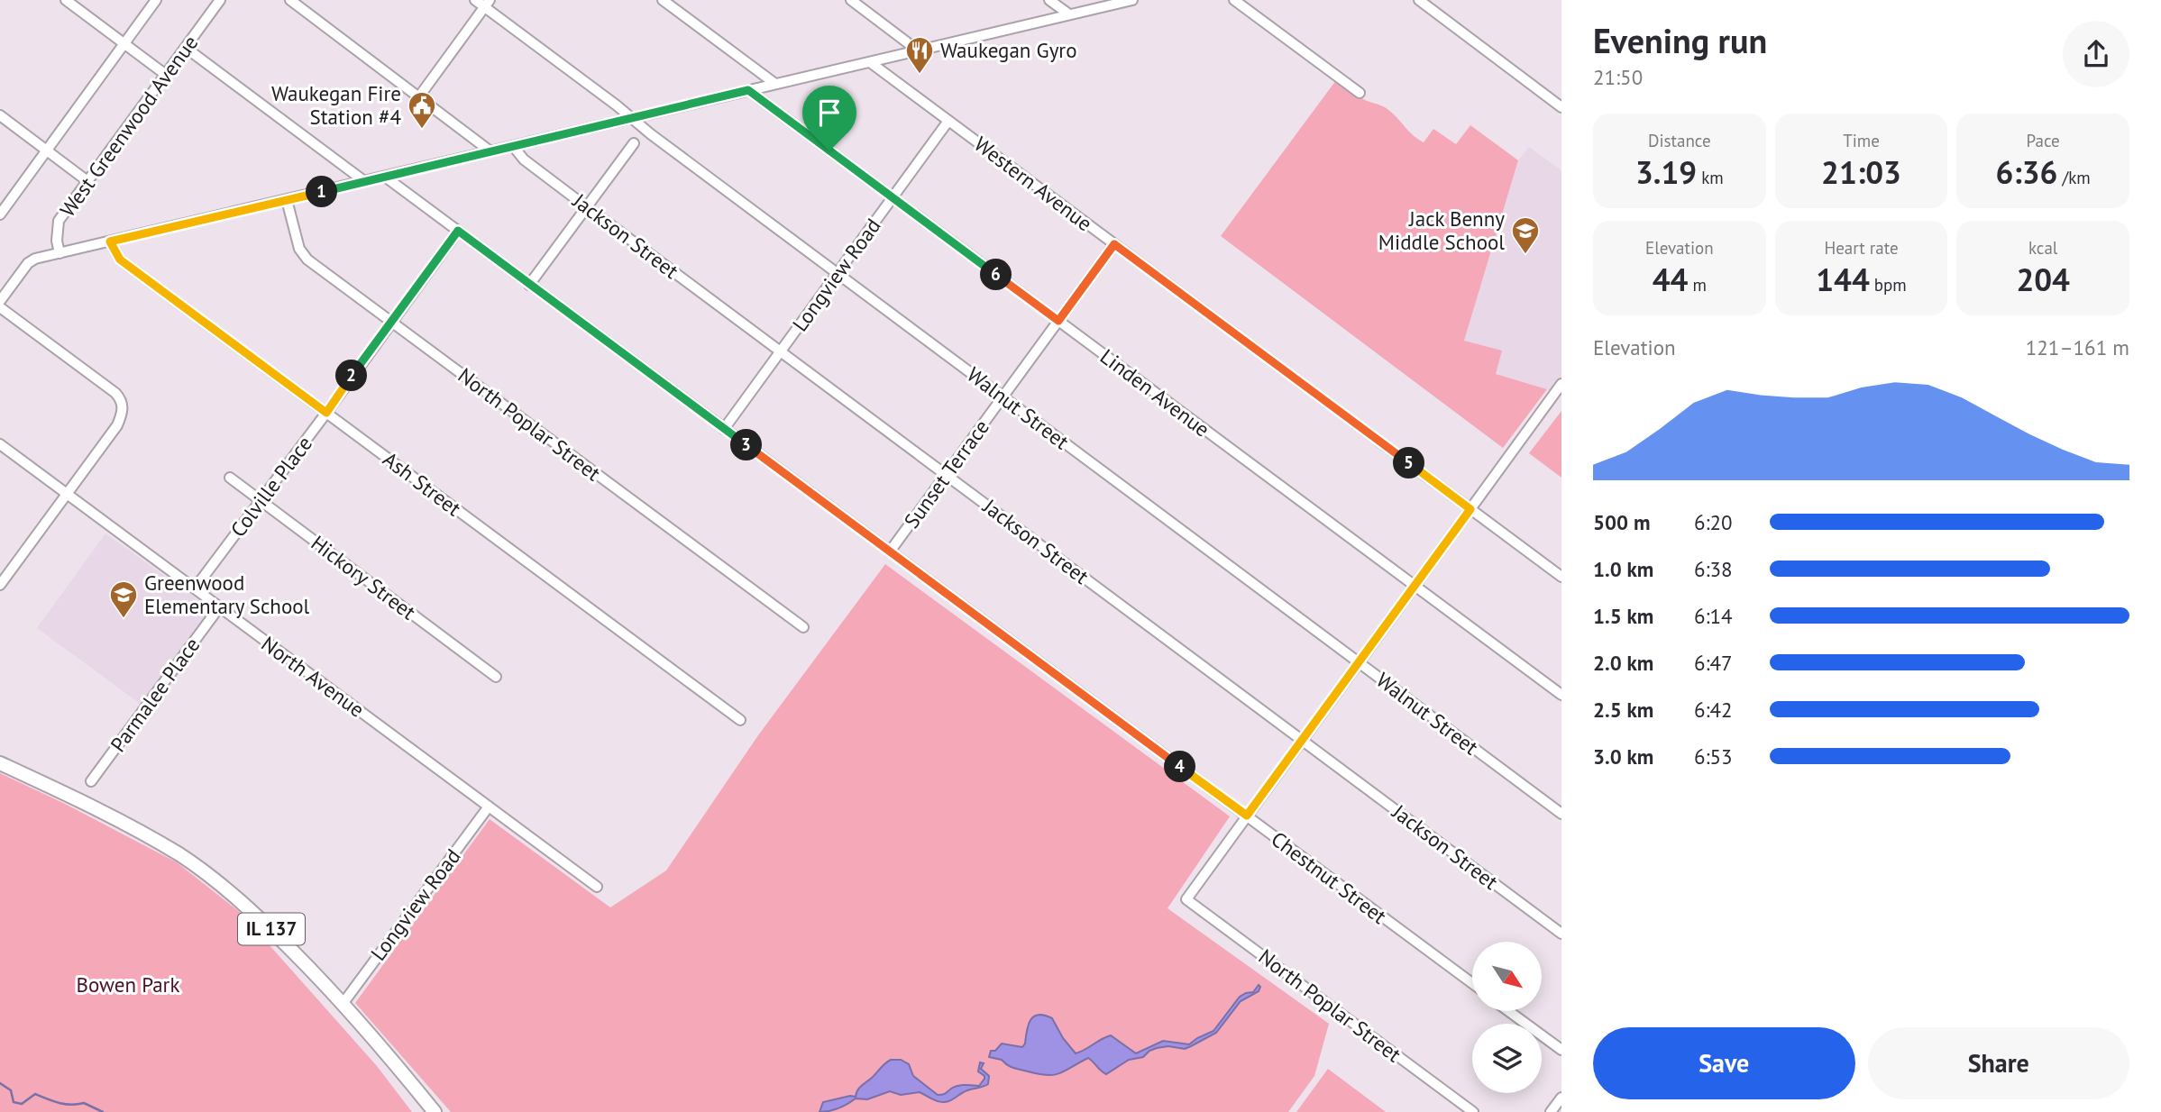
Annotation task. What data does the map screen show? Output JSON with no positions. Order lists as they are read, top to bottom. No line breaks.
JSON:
{"streets":{"main road":["IL 137"],"street":["West Greenwood Avenue","Western Avenue","Jackson Street","Longview Road","Linden Avenue","Walnut Street","North Poplar Street","Sunset Terrace","Ash Street","Colville Place","Hickory Street","North Avenue","Parmalee Place","Chestnut Street"]},"crossings":[["Western Avenue","Longview Road"],["Western Avenue","Sunset Terrace"],["Jackson Street","Longview Road"],["Jackson Street","Sunset Terrace"],["Longview Road","Linden Avenue"],["Longview Road","Walnut Street"],["Longview Road","North Avenue"],["Longview Road","Chestnut Street"],["Longview Road","IL 137"],["Linden Avenue","Sunset Terrace"],["Walnut Street","Sunset Terrace"],["North Poplar Street","Colville Place"],["North Poplar Street","Chestnut Street"],["Sunset Terrace","Chestnut Street"],["Ash Street","Colville Place"],["Colville Place","Hickory Street"],["Colville Place","North Avenue"],["Colville Place","Chestnut Street"],["North Avenue","Parmalee Place"]],"parks":["Bowen Park"],"places":{"restaurant":["Waukegan Gyro"],"public building":["Waukegan Fire Station #4"],"school or university":["Jack Benny Middle School","Greenwood Elementary School"]},"north":"bottom right","page":{"heading":["Evening run","21:50"],"stats":[["Distance","3.19 km"],["Time","21:03"],["Pace","6:36 /km"],["Elevation","44 m"],["Heart rate","144 bpm"],["kcal","204"]],"pins":["1","6","2","3","5","4"],"chart":["Elevation","121–161 m"],"list":[{"name":"500 m","note":"6:20"},{"name":"1.0 km","note":"6:38"},{"name":"1.5 km","note":"6:14"},{"name":"2.0 km","note":"6:47"},{"name":"2.5 km","note":"6:42"},{"name":"3.0 km","note":"6:53"}],"buttons":["Save","Share"]}}
